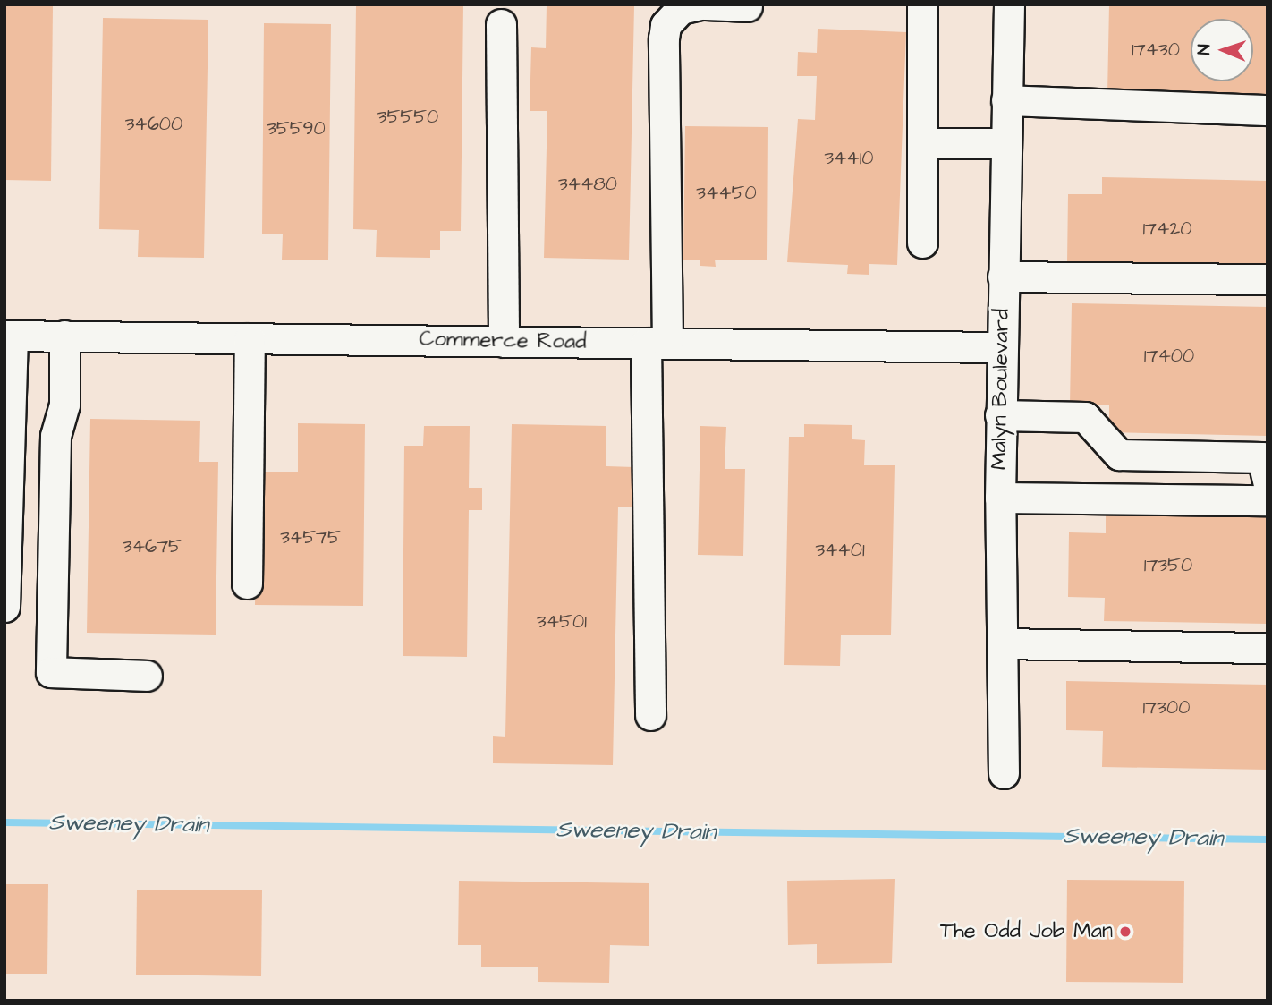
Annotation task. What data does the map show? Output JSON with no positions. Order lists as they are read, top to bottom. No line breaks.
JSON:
{"streets":{"street":["Commerce Road","Malyn Boulevard"]},"crossings":[["Commerce Road","Malyn Boulevard"]],"water":["Sweeney Drain"],"places":["The Odd Job Man"],"house_numbers":["17430","35550","34600","35590","34410","34480","34450","17420","17400","34575","34675","34401","17350","34501","17300"],"north":"left"}
